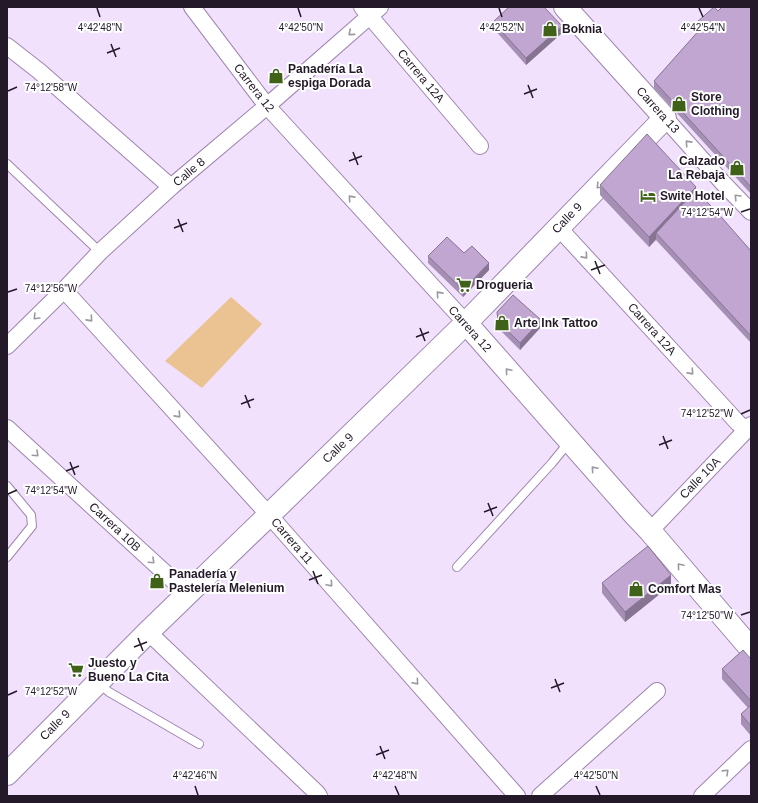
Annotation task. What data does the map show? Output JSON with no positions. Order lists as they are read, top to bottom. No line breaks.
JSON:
{"streets":{"main road":["Carrera 12","Carrera 13","Calle 9"],"street":["Carrera 12A","Calle 8","Calle 10A","Carrera 10B","Carrera 11"]},"crossings":[["Carrera 12A","Calle 8"],["Carrera 12A","Calle 9"],["Carrera 12A","Calle 10A"],["Carrera 12","Calle 8"],["Carrera 12","Calle 9"],["Carrera 12","Calle 10A"],["Carrera 13","Calle 9"],["Calle 8","Carrera 11"],["Calle 9","Carrera 10B"],["Calle 9","Carrera 11"]],"one_way":["Carrera 12A","Carrera 12","Carrera 13","Calle 8","Carrera 10B","Carrera 11"],"places":{"shop":["Boknia","Panadería La espiga Dorada","Store Clothing","Calzado La Rebaja","Arte Ink Tattoo","Panadería y Pastelería Melenium","Comfort Mas"],"hotel":["Swite Hotel"],"supermarket":["Drogueria","Juesto y Bueno La Cita"]},"coordinates":["4°42'52\"N","4°42'48\"N","4°42'50\"N","4°42'54\"N","74°12'58\"W","74°12'54\"W","74°12'56\"W","74°12'52\"W","74°12'50\"W","4°42'46\"N"]}
